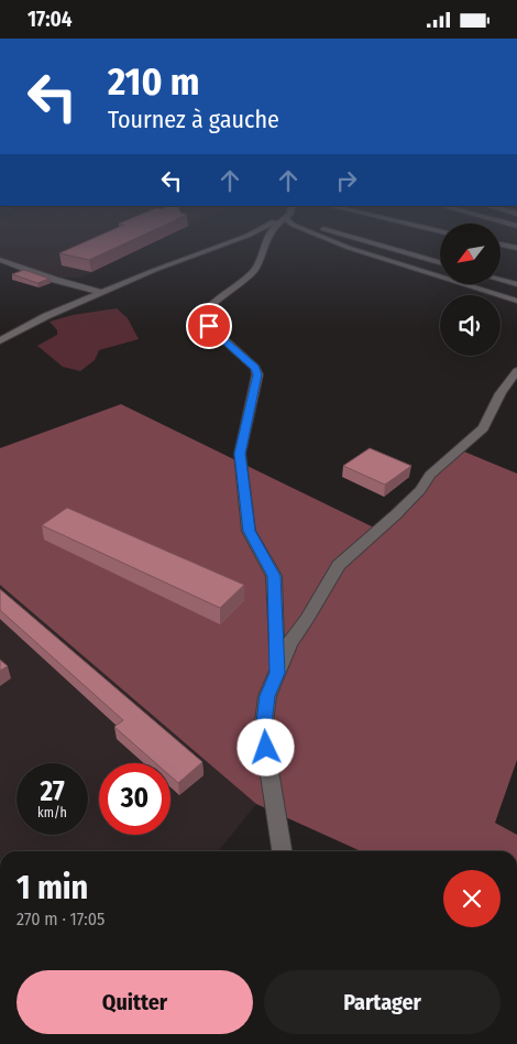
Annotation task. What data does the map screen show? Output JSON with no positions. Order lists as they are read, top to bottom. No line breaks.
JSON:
{"north":"bottom left","page":{"status":"17:04","turn":["210 m","Tournez à gauche"],"speed":"27 km/h","limit":"30","heading":["1 min","270 m · 17:05"],"buttons":["Quitter","Partager"]}}
